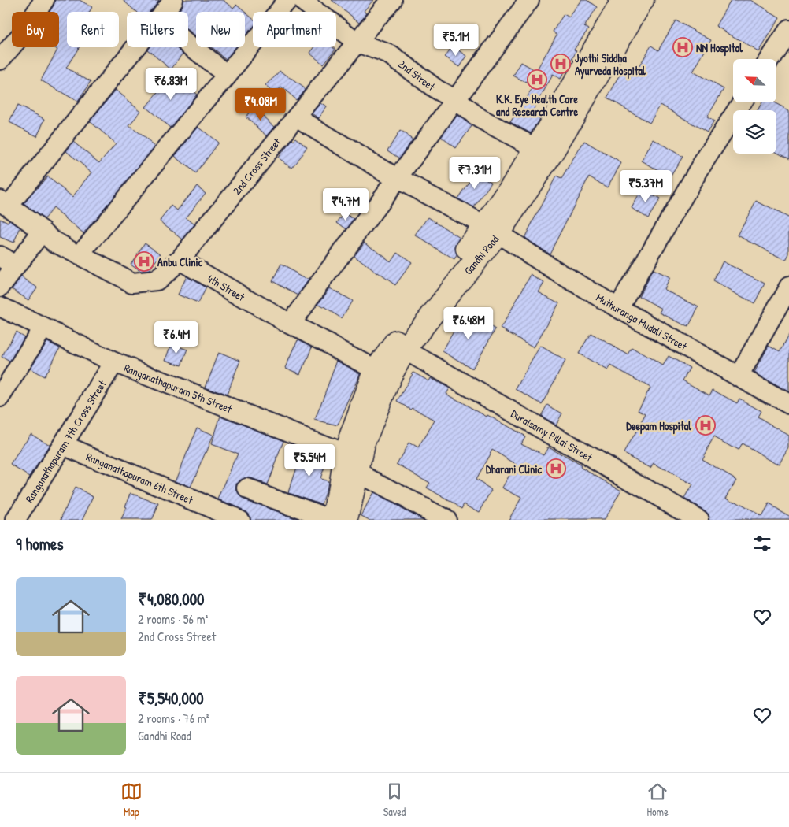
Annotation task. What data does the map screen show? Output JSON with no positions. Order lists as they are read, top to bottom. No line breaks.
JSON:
{"streets":{"main road":["Gandhi Road"],"street":["2nd Street","2nd Cross Street","4th Street","Muthuranga Mudali Street","Ranganathapuram 5th Street","Duraisamy Pillai Street","Ranganathapuram 7th Cross Street","Ranganathapuram 6th Street"]},"crossings":[["2nd Street","2nd Cross Street"],["2nd Street","Gandhi Road"],["2nd Cross Street","4th Street"],["2nd Cross Street","Muthuranga Mudali Street"],["Gandhi Road","4th Street"],["Gandhi Road","Muthuranga Mudali Street"],["Gandhi Road","Ranganathapuram 5th Street"],["Gandhi Road","Duraisamy Pillai Street"],["Ranganathapuram 5th Street","Ranganathapuram 7th Cross Street"],["Ranganathapuram 7th Cross Street","Ranganathapuram 6th Street"]],"places":{"hospital":["NN Hospital","Jyothi Siddha Ayurveda Hospital","K.K. Eye Health Care and Research Centre","Anbu Clinic","Deepam Hospital","Dharani Clinic"]},"north":"top left","page":{"chip":["Buy","Rent","Filters","New","Apartment"],"price":["₹5.1M","₹6.83M","₹4.08M","₹7.31M","₹5.37M","₹4.7M","₹6.48M","₹6.4M","₹5.54M"],"heading":"9 homes","list":[{"name":"₹4,080,000","note":"2 rooms · 56 m² · 2nd Cross Street"},{"name":"₹5,540,000","note":"2 rooms · 76 m² · Gandhi Road"}],"tabs":["Map","Saved","Home"]}}
